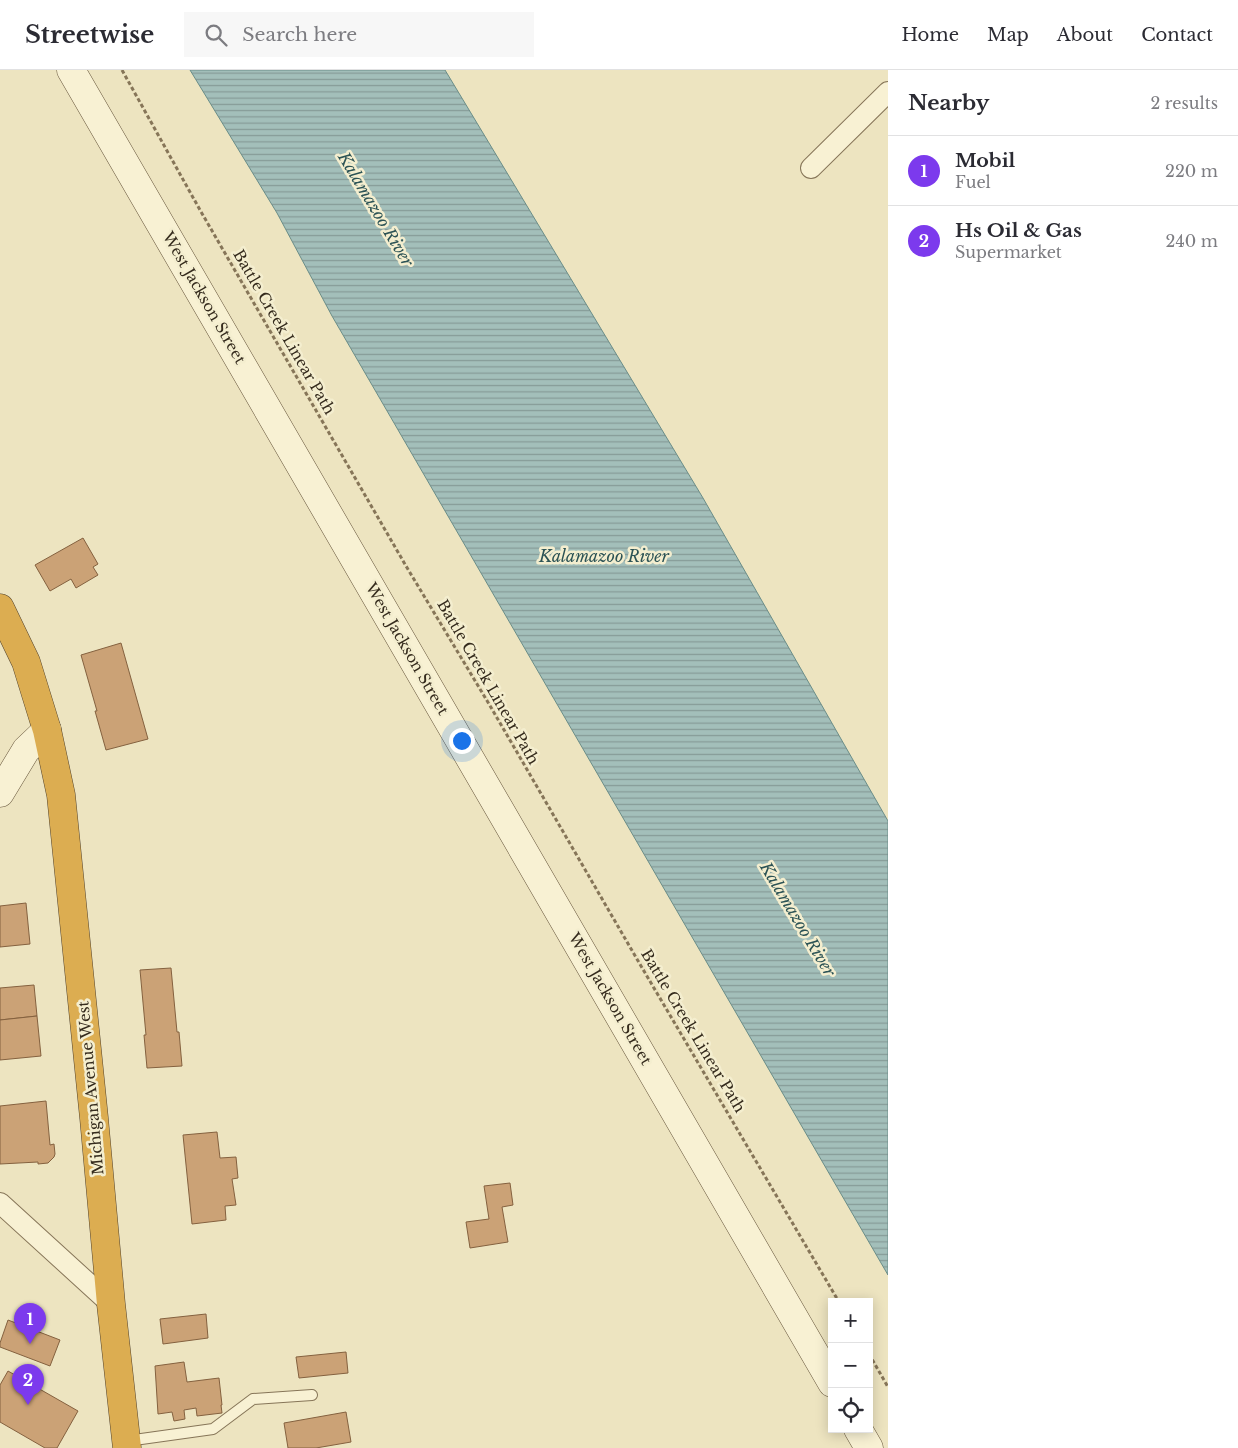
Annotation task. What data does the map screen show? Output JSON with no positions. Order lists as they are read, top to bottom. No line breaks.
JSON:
{"streets":{"highway":["Michigan Avenue West"],"street":["West Jackson Street"],"path":["Battle Creek Linear Path"]},"water":["Kalamazoo River"],"page":{"header":"Streetwise","search":"Search here","nav":["Home","Map","About","Contact"],"heading":["Nearby","2 results"],"list":[{"mark":"1","name":"Mobil","note":"Fuel","value":"220 m"},{"mark":"2","name":"Hs Oil & Gas","note":"Supermarket","value":"240 m"}],"map_buttons":["+","−"],"pins":["1","2"]}}
